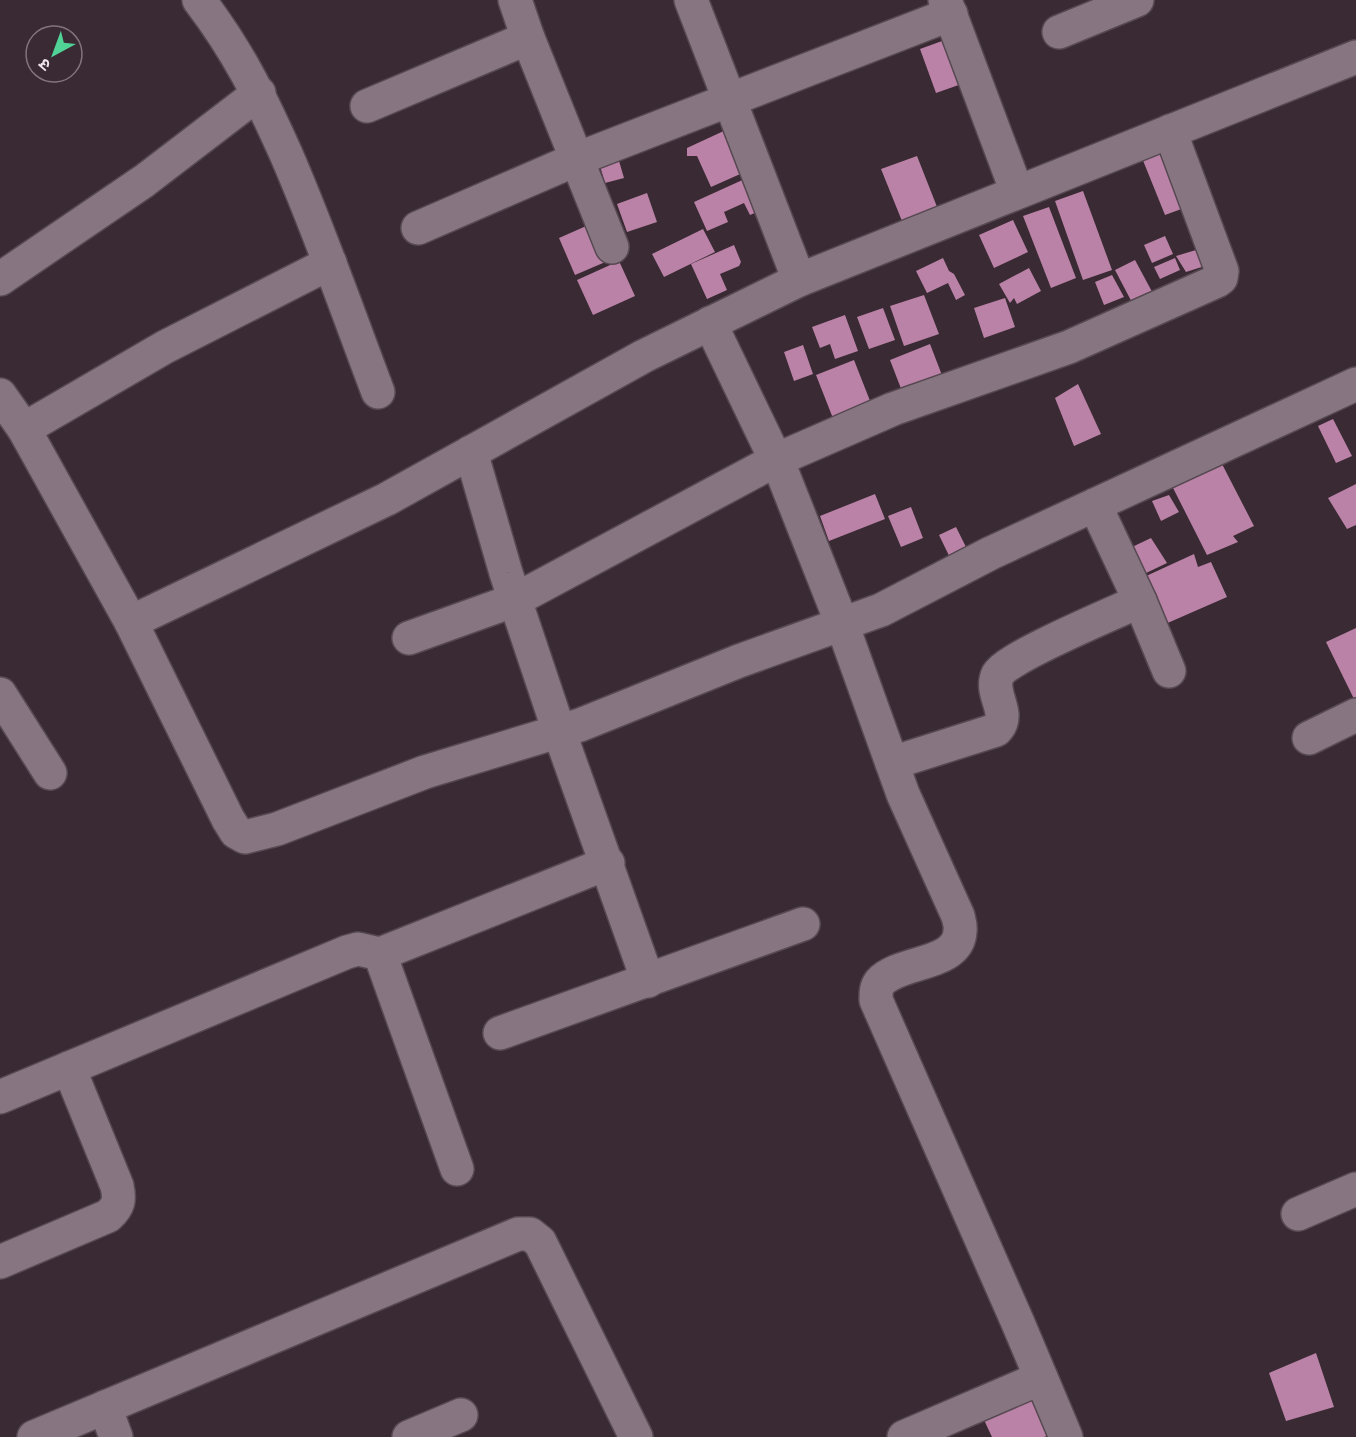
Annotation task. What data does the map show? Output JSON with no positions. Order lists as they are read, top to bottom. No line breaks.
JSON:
{"north":"bottom left"}
